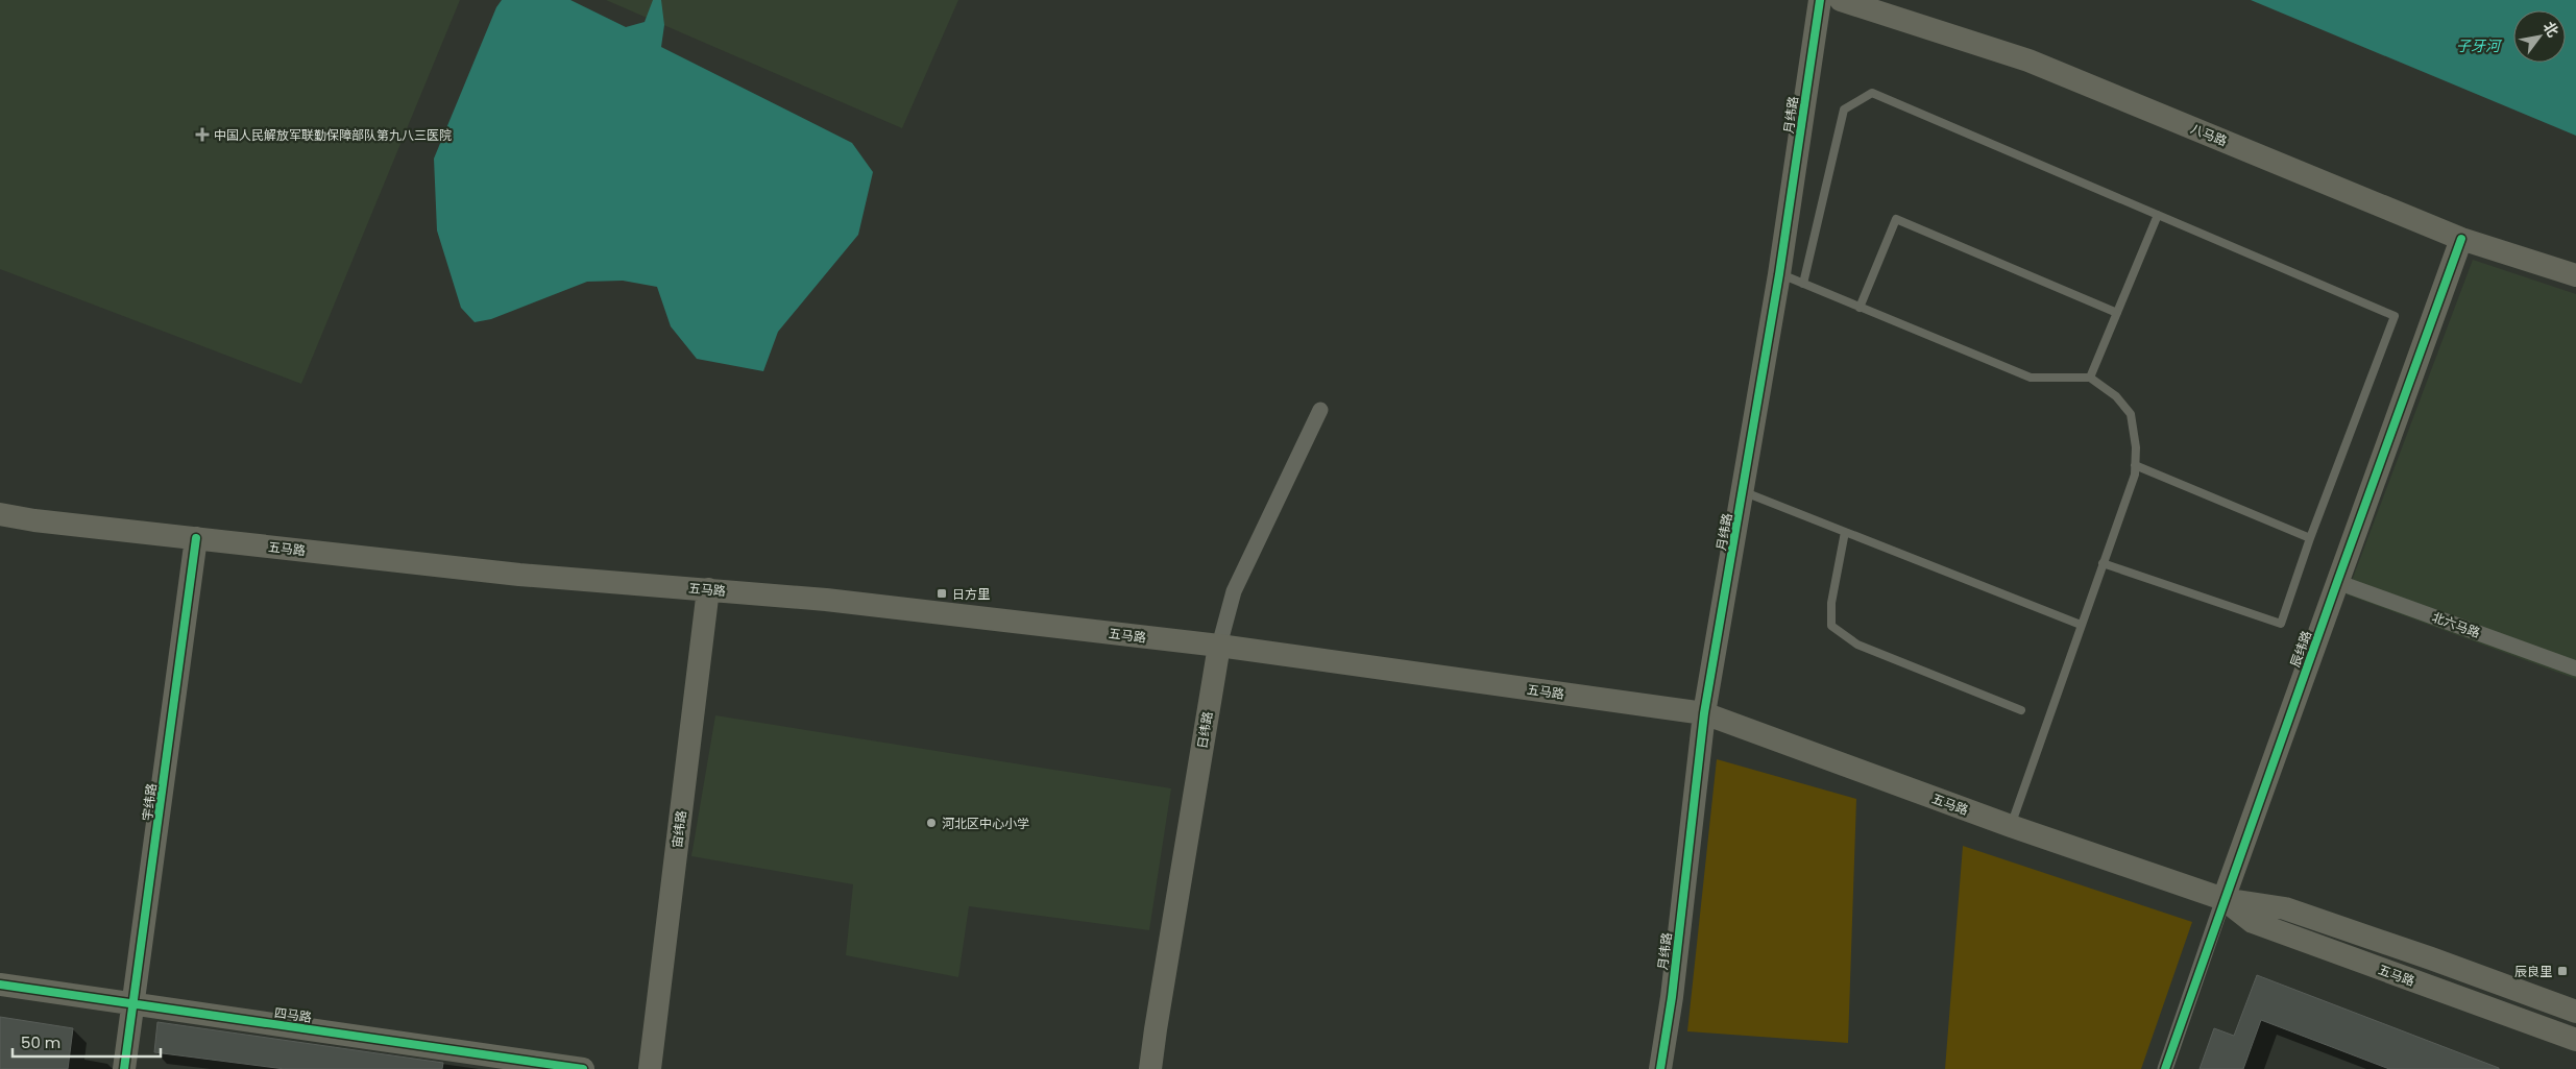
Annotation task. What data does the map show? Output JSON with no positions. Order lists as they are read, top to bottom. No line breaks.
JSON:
{"streets":{"street":["月纬路","八马路","五马路","北六马路","辰纬路","日纬路","宇纬路","宙纬路","四马路"]},"crossings":[["月纬路","五马路"],["八马路","辰纬路"],["五马路","辰纬路"],["五马路","日纬路"],["五马路","宇纬路"],["五马路","宙纬路"],["北六马路","辰纬路"],["宇纬路","四马路"]],"water":["子牙河"],"places":{"health":["中国人民解放军联勤保障部队第九八三医院"],"transit":["日方里","辰良里"],"other":["河北区中心小学"]},"scale_bar":"50 m","north":"top right"}
